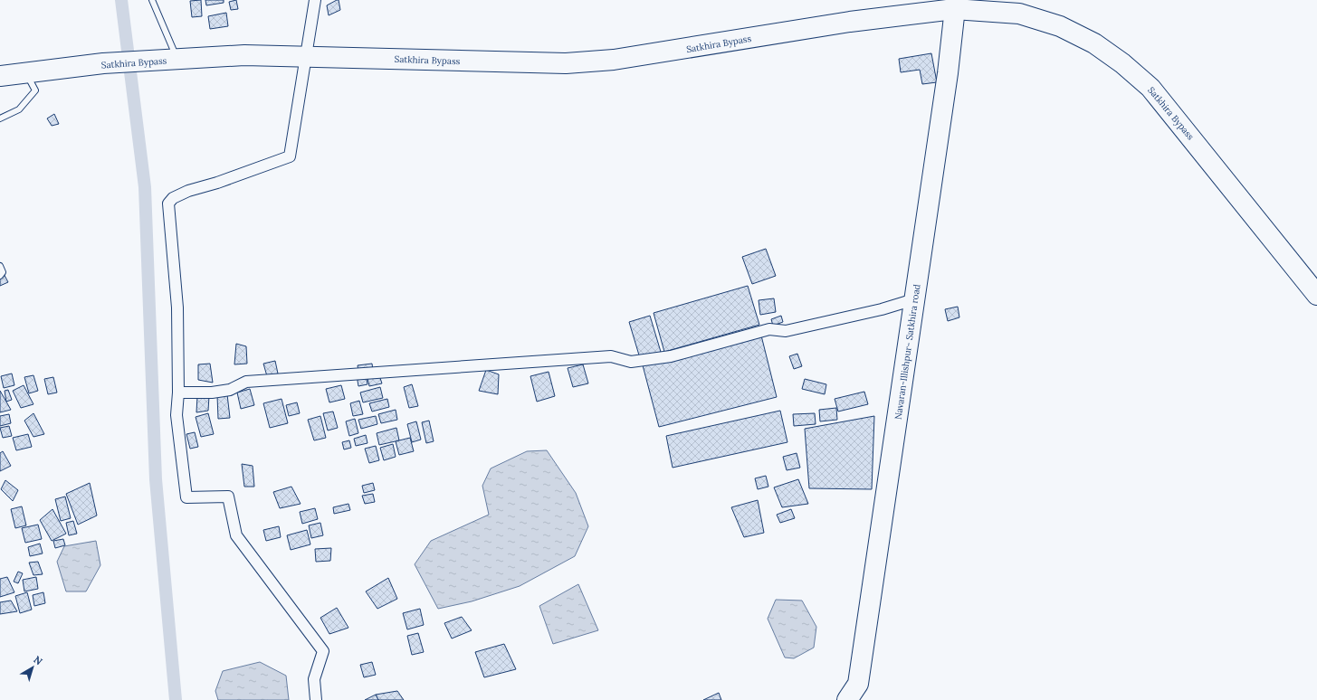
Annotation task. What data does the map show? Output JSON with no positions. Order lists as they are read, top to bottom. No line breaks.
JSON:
{"streets":{"highway":["Satkhira Bypass","Navaran-Illishpur- Satkhira road"]},"crossings":[["Satkhira Bypass","Navaran-Illishpur- Satkhira road"]],"north":"top right"}
